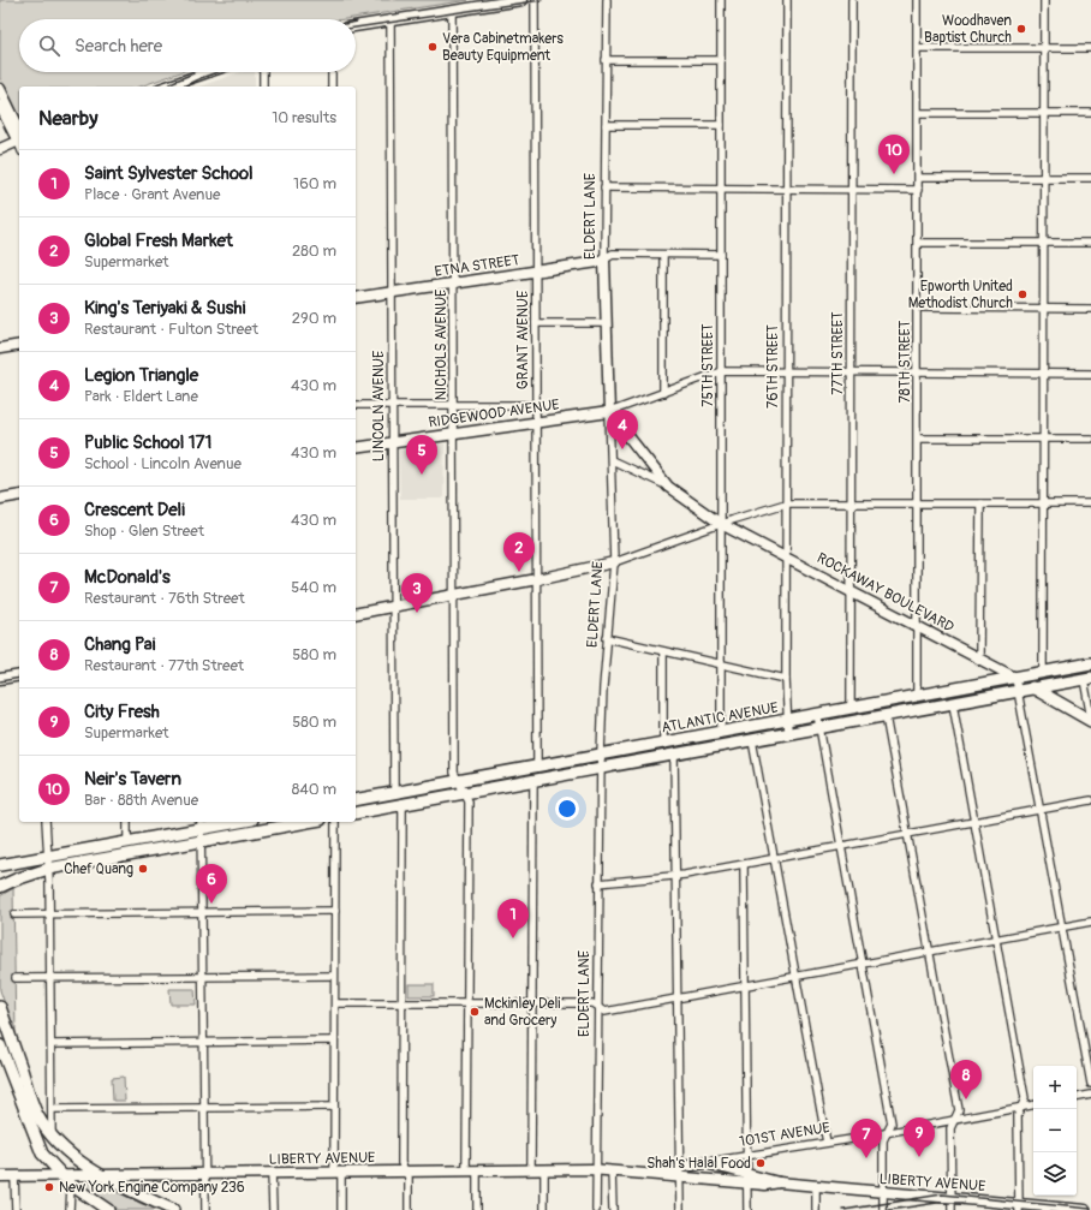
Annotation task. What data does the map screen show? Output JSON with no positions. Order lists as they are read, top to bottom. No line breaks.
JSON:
{"streets":{"main road":["ROCKAWAY BOULEVARD","ATLANTIC AVENUE"],"street":["ELDERT LANE","ETNA STREET","GRANT AVENUE","NICHOLS AVENUE","77TH STREET","78TH STREET","75TH STREET","76TH STREET","LINCOLN AVENUE","RIDGEWOOD AVENUE","101ST AVENUE","LIBERTY AVENUE"]},"crossings":[["ELDERT LANE","ETNA STREET"],["ELDERT LANE","RIDGEWOOD AVENUE"],["ELDERT LANE","ROCKAWAY BOULEVARD"],["ELDERT LANE","ATLANTIC AVENUE"],["ELDERT LANE","LIBERTY AVENUE"],["ETNA STREET","GRANT AVENUE"],["ETNA STREET","NICHOLS AVENUE"],["ETNA STREET","LINCOLN AVENUE"],["GRANT AVENUE","RIDGEWOOD AVENUE"],["GRANT AVENUE","ATLANTIC AVENUE"],["NICHOLS AVENUE","RIDGEWOOD AVENUE"],["NICHOLS AVENUE","ATLANTIC AVENUE"],["77TH STREET","ROCKAWAY BOULEVARD"],["77TH STREET","ATLANTIC AVENUE"],["78TH STREET","ROCKAWAY BOULEVARD"],["78TH STREET","ATLANTIC AVENUE"],["75TH STREET","ROCKAWAY BOULEVARD"],["75TH STREET","ATLANTIC AVENUE"],["76TH STREET","ROCKAWAY BOULEVARD"],["76TH STREET","ATLANTIC AVENUE"],["LINCOLN AVENUE","RIDGEWOOD AVENUE"],["LINCOLN AVENUE","ATLANTIC AVENUE"],["RIDGEWOOD AVENUE","ROCKAWAY BOULEVARD"],["ROCKAWAY BOULEVARD","ATLANTIC AVENUE"],["101ST AVENUE","LIBERTY AVENUE"]],"places":["Woodhaven Baptist Church","Vera Cabinetmakers Beauty Equipment","Epworth United Methodist Church","Chef Quang","Mckinley Deli and Grocery","Shah's Halal Food","New York Engine Company 236"],"page":{"search":"Search here","heading":["Nearby","10 results"],"pins":["10","4","5","2","3","6","1","8","9","7"],"list":[{"mark":"1","name":"Saint Sylvester School","note":"Place · Grant Avenue","value":"160 m"},{"mark":"2","name":"Global Fresh Market","note":"Supermarket","value":"280 m"},{"mark":"3","name":"King's Teriyaki & Sushi","note":"Restaurant · Fulton Street","value":"290 m"},{"mark":"4","name":"Legion Triangle","note":"Park · Eldert Lane","value":"430 m"},{"mark":"5","name":"Public School 171","note":"School · Lincoln Avenue","value":"430 m"},{"mark":"6","name":"Crescent Deli","note":"Shop · Glen Street","value":"430 m"},{"mark":"7","name":"McDonald's","note":"Restaurant · 76th Street","value":"540 m"},{"mark":"8","name":"Chang Pai","note":"Restaurant · 77th Street","value":"580 m"},{"mark":"9","name":"City Fresh","note":"Supermarket","value":"580 m"},{"mark":"10","name":"Neir's Tavern","note":"Bar · 88th Avenue","value":"840 m"}],"map_buttons":["+","−"]}}
